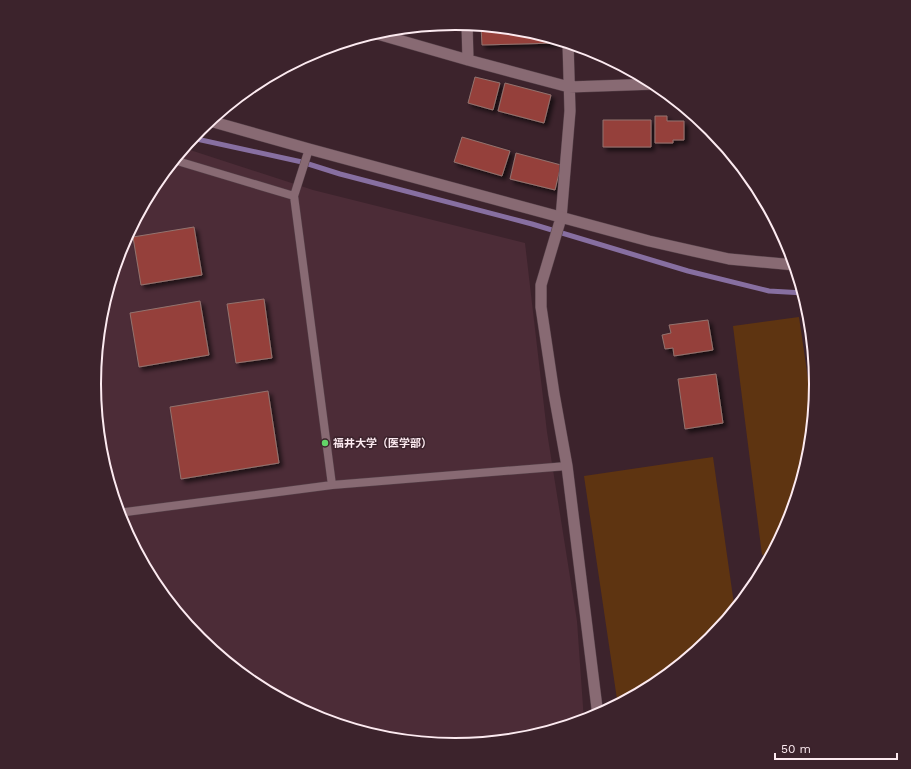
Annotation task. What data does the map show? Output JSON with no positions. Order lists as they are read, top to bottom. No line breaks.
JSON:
{"places":["福井大学（医学部）"],"scale_bar":"50 m"}
